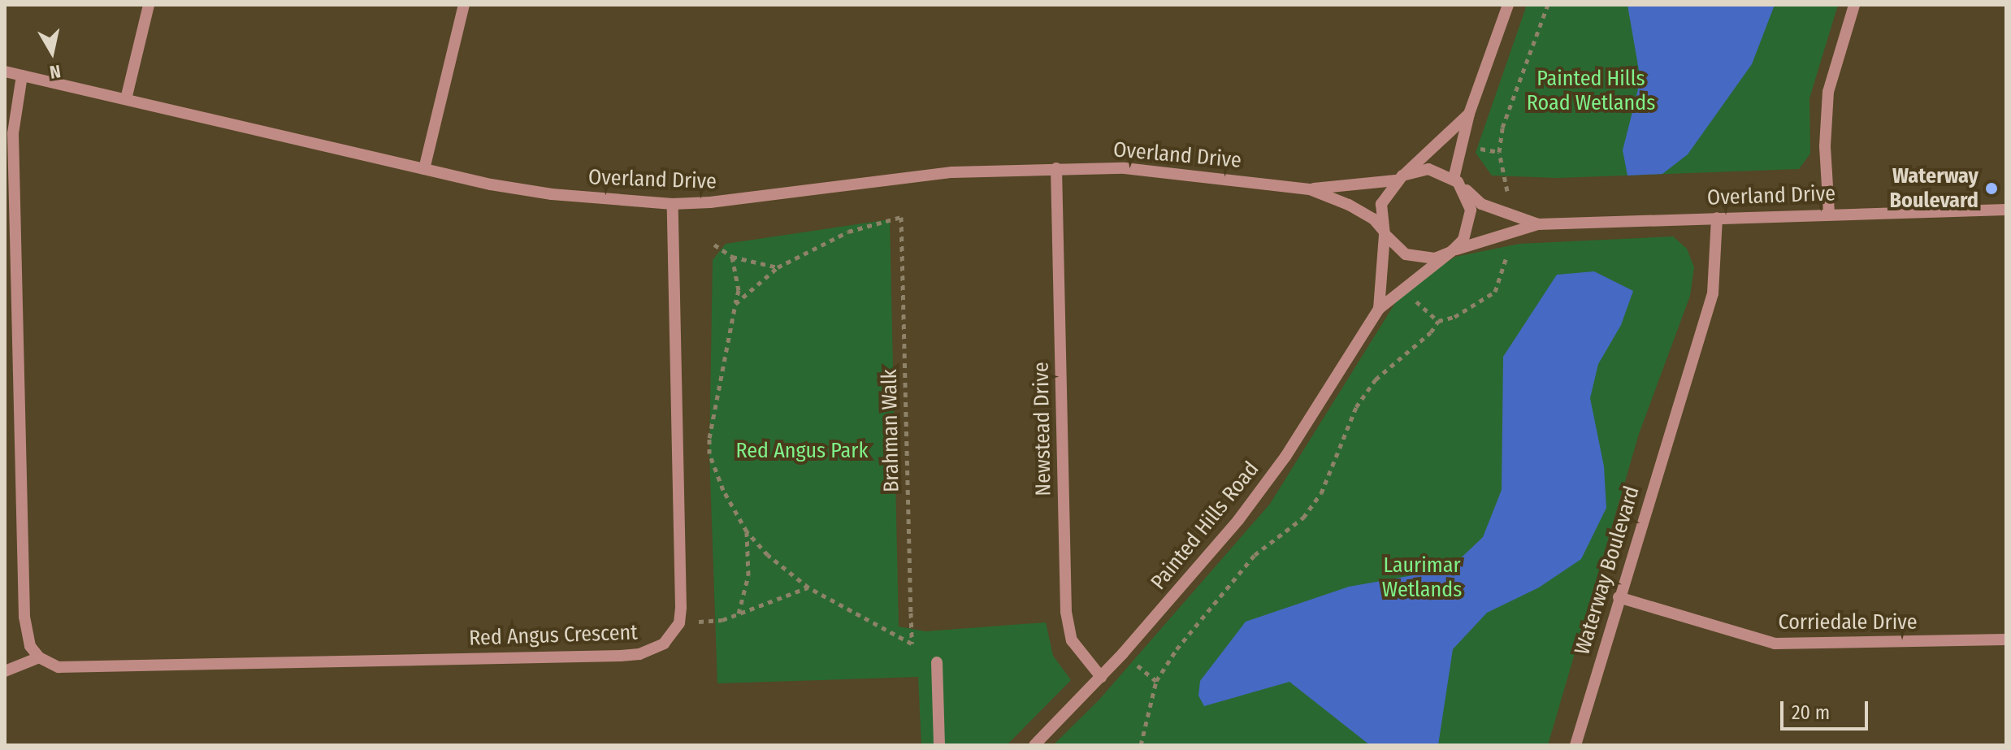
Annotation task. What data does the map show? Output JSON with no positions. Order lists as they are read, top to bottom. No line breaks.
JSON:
{"streets":{"street":["Overland Drive","Newstead Drive","Painted Hills Road","Waterway Boulevard","Corriedale Drive","Red Angus Crescent"],"path":["Brahman Walk"]},"crossings":[["Overland Drive","Newstead Drive"],["Overland Drive","Painted Hills Road"],["Overland Drive","Waterway Boulevard"],["Newstead Drive","Painted Hills Road"],["Waterway Boulevard","Corriedale Drive"]],"parks":["Painted Hills Road Wetlands","Red Angus Park","Laurimar Wetlands"],"places":["Waterway Boulevard"],"scale_bar":"20 m","north":"bottom"}
